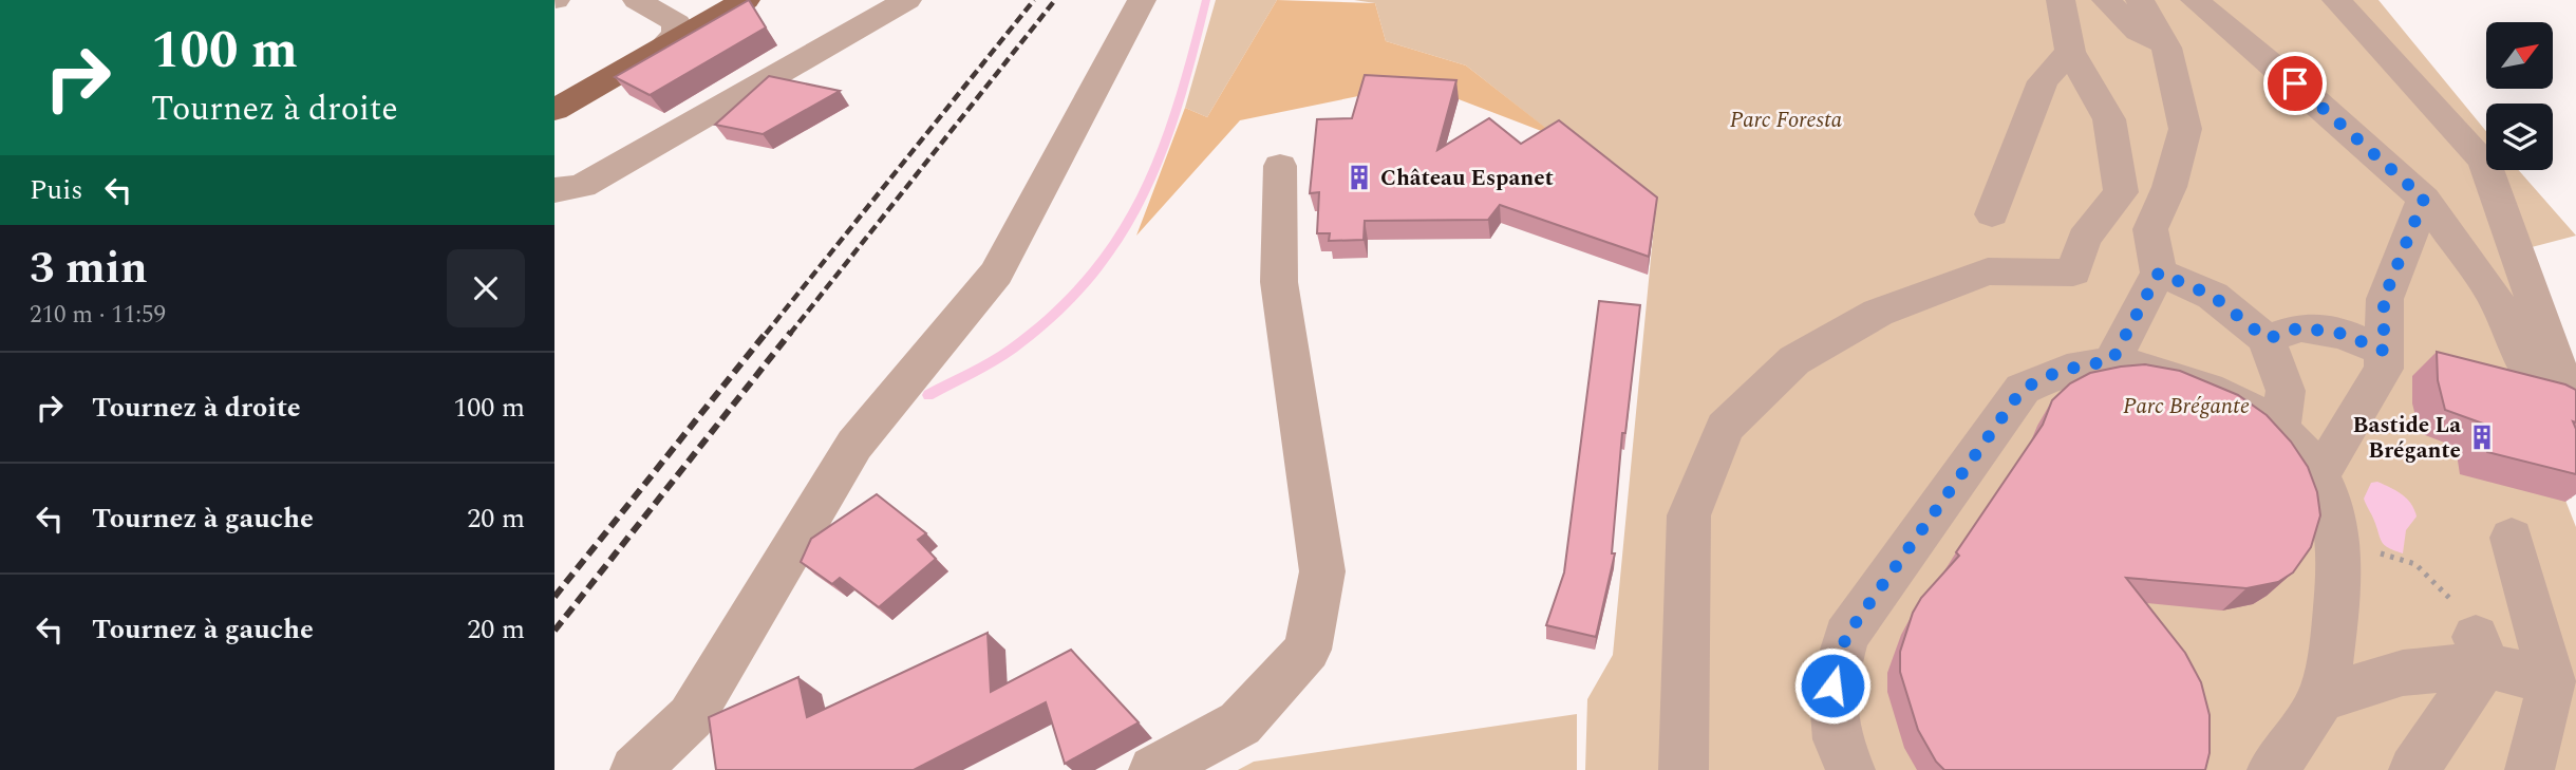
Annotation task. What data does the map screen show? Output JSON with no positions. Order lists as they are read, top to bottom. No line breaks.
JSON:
{"parks":["Parc Foresta","Parc Brégante"],"places":{"building":["Château Espanet","Bastide La Brégante"]},"north":"top right","page":{"turn":["100 m","Tournez à droite"],"then":"Puis","heading":["3 min","210 m · 11:59"],"list":[{"name":"Tournez à droite","value":"100 m"},{"name":"Tournez à gauche","value":"20 m"},{"name":"Tournez à gauche","value":"20 m"}]}}
